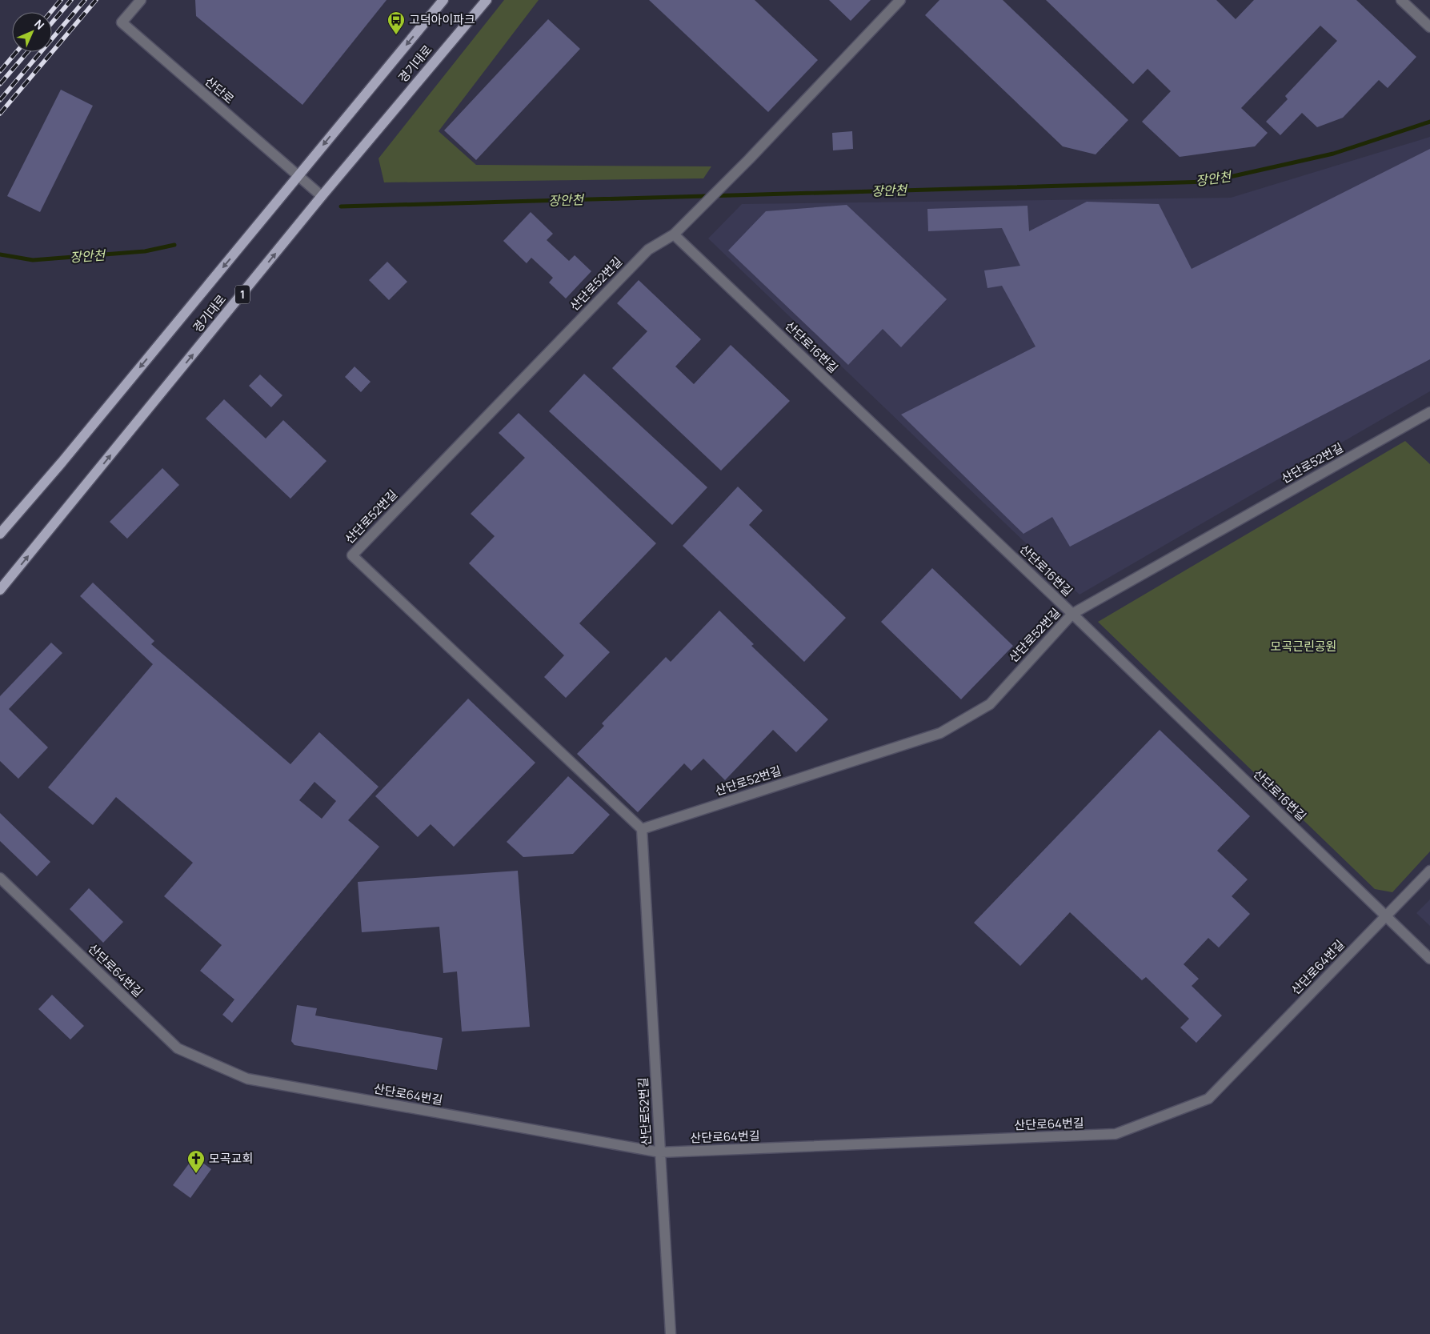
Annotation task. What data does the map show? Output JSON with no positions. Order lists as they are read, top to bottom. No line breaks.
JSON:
{"streets":{"main road":["경기대로","1"],"street":["산단로","산단로52번길","산단로16번길","산단로64번길"]},"crossings":[["경기대로","산단로"],["산단로52번길","산단로16번길"],["산단로52번길","산단로64번길"],["산단로16번길","산단로64번길"]],"water":["장안천"],"parks":["모곡근린공원"],"places":{"bus stop":["고덕아이파크"],"church":["모곡교회"]},"north":"top right"}
